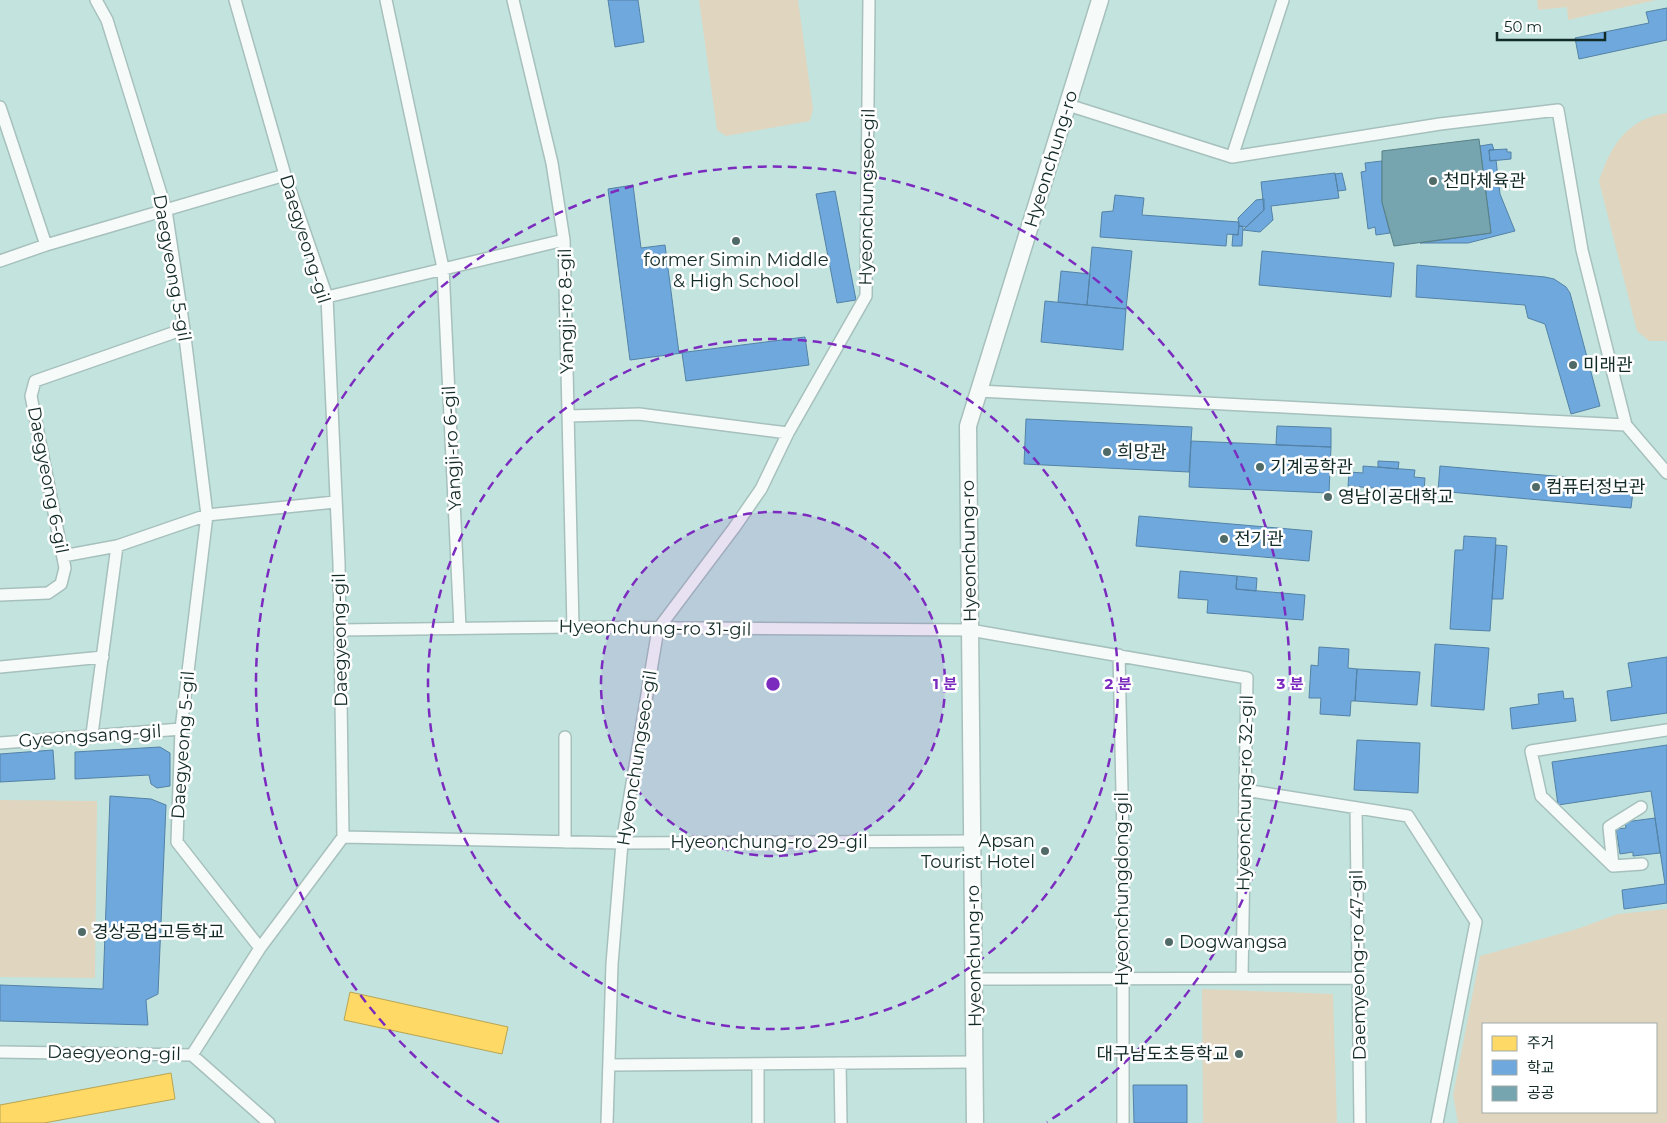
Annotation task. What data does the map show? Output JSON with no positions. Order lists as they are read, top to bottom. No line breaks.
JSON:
{"streets":{"main road":["Hyeonchung-ro"],"street":["Hyeonchungseo-gil","Daegyeong-gil","Daegyeong 5-gil","Yangji-ro 8-gil","Yangji-ro 6-gil","Daegyeong 6-gil","Hyeonchung-ro 31-gil","Gyeongsang-gil","Hyeonchung-ro 32-gil","Hyeonchung-ro 29-gil","Hyeonchungdong-gil","Daemyeong-ro 47-gil"]},"crossings":[["Hyeonchung-ro","Hyeonchung-ro 31-gil"],["Hyeonchung-ro","Hyeonchung-ro 32-gil"],["Hyeonchung-ro","Hyeonchung-ro 29-gil"],["Hyeonchungseo-gil","Hyeonchung-ro 31-gil"],["Hyeonchungseo-gil","Hyeonchung-ro 29-gil"],["Daegyeong-gil","Daegyeong 5-gil"],["Daegyeong-gil","Hyeonchung-ro 31-gil"],["Daegyeong-gil","Hyeonchung-ro 29-gil"],["Daegyeong 5-gil","Daegyeong 6-gil"],["Daegyeong 5-gil","Gyeongsang-gil"],["Yangji-ro 8-gil","Hyeonchung-ro 31-gil"],["Yangji-ro 6-gil","Hyeonchung-ro 31-gil"],["Hyeonchung-ro 31-gil","Hyeonchung-ro 32-gil"],["Hyeonchung-ro 32-gil","Hyeonchungdong-gil"]],"places":["천마체육관","former Simin Middle & High School","미래관","희망관","기계공학관","컴퓨터정보관","영남이공대학교","전기관","Apsan Tourist Hotel","경상공업고등학교","Dogwangsa","대구남도초등학교"],"legend":["주거","학교","공공"],"scale_bar":"50 m","rings":["1 분","2 분","3 분"]}
